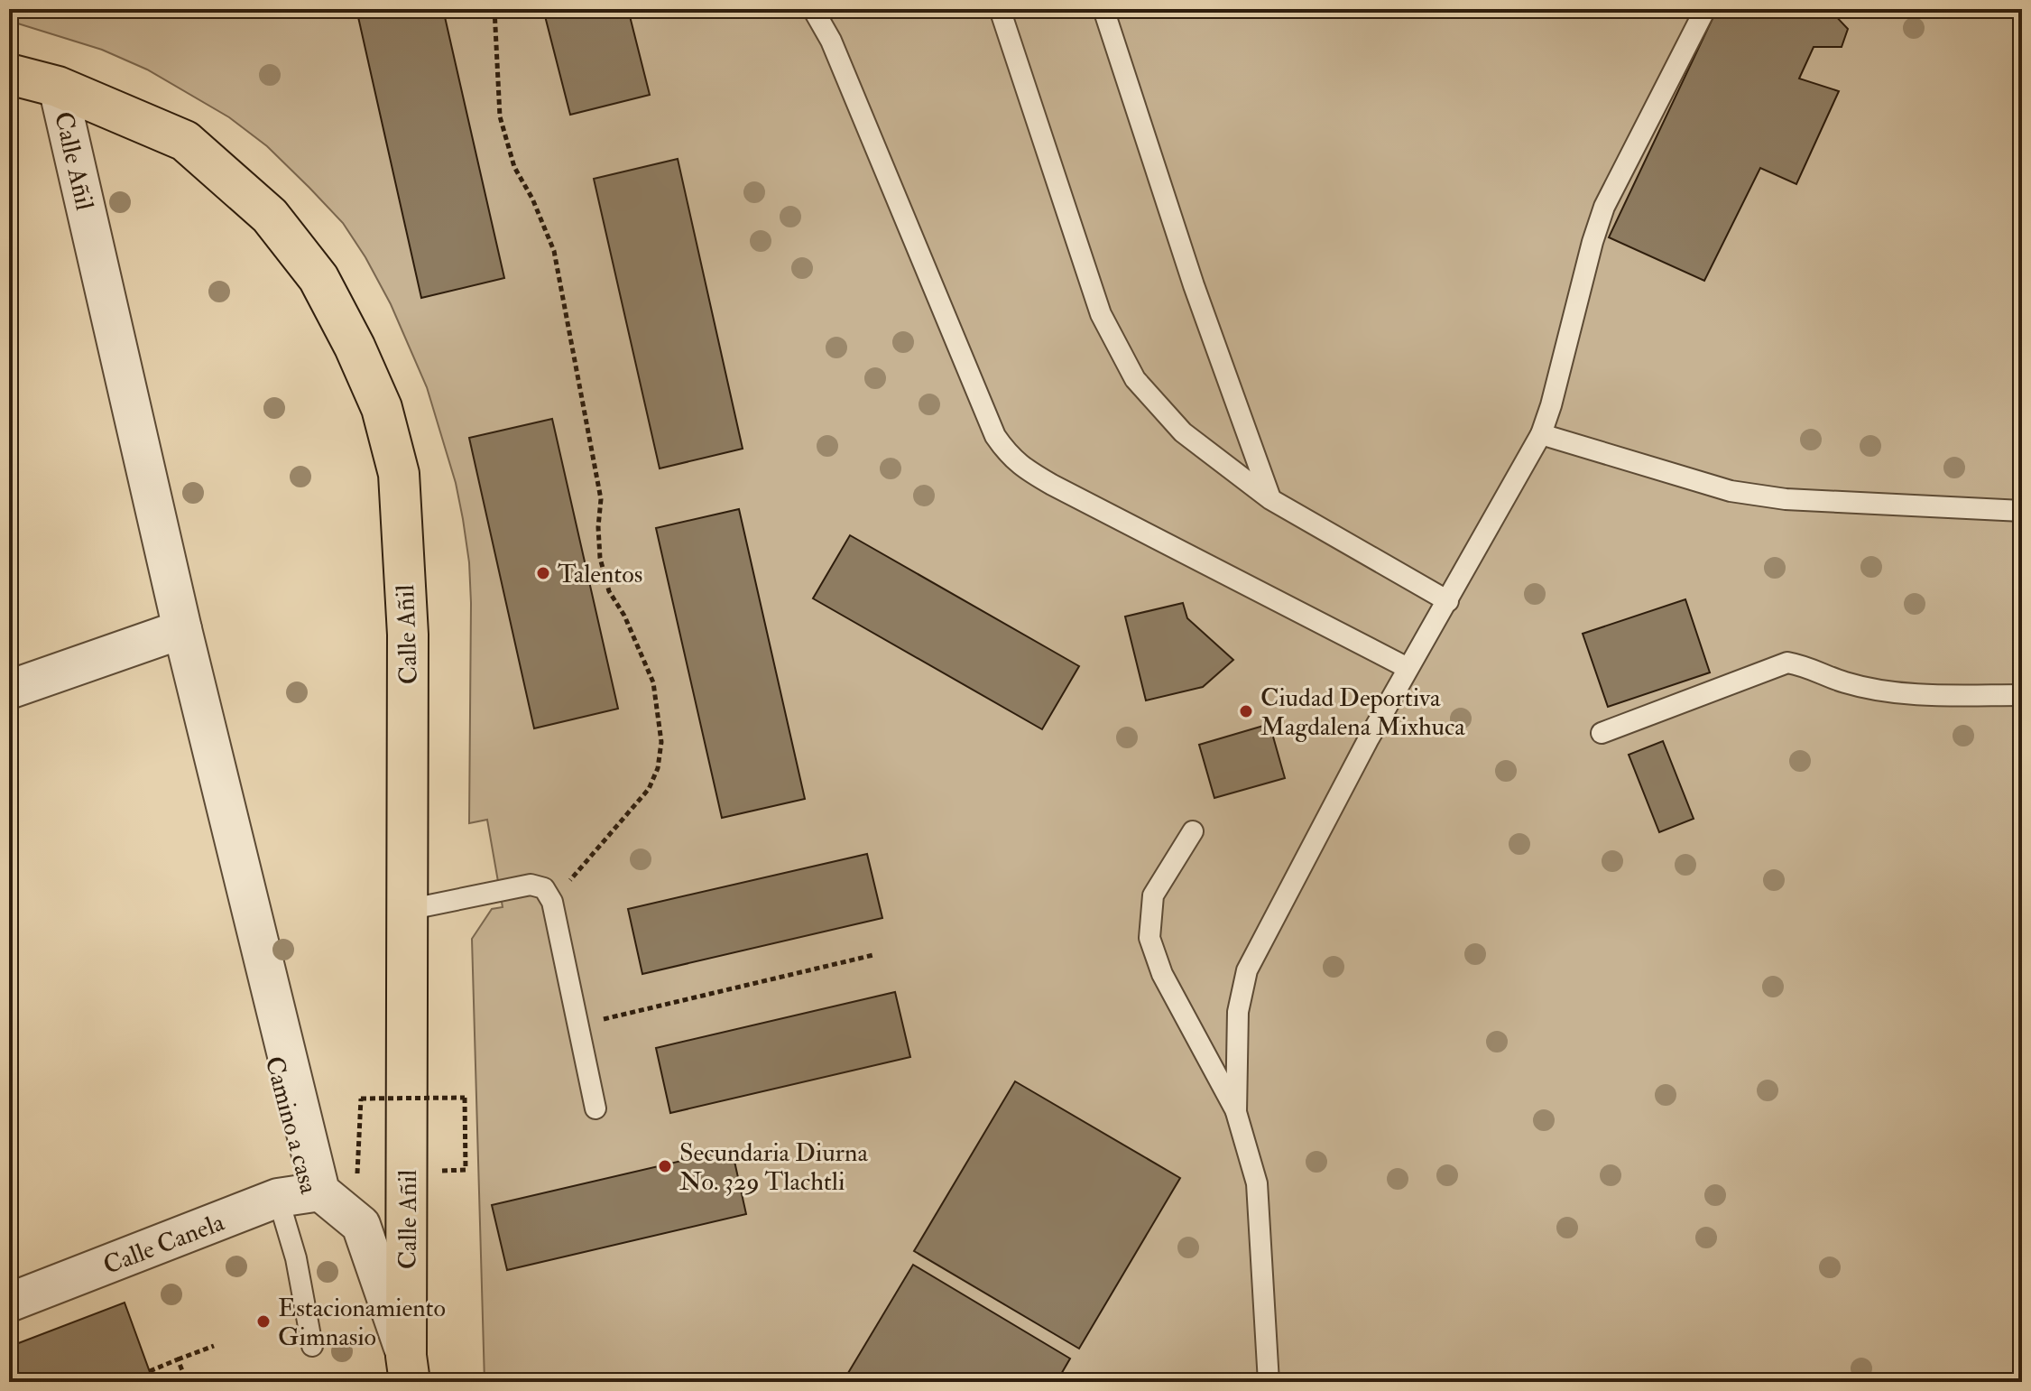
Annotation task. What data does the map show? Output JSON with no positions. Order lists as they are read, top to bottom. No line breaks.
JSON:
{"streets":{"main road":["Calle Añil"],"street":["Calle Canela"]},"crossings":[["Calle Añil","Calle Canela"]],"places":["Talentos","Ciudad Deportiva Magdalena Mixhuca","Secundaria Diurna No. 329 Tlachtli","Estacionamiento Gimnasio"]}
